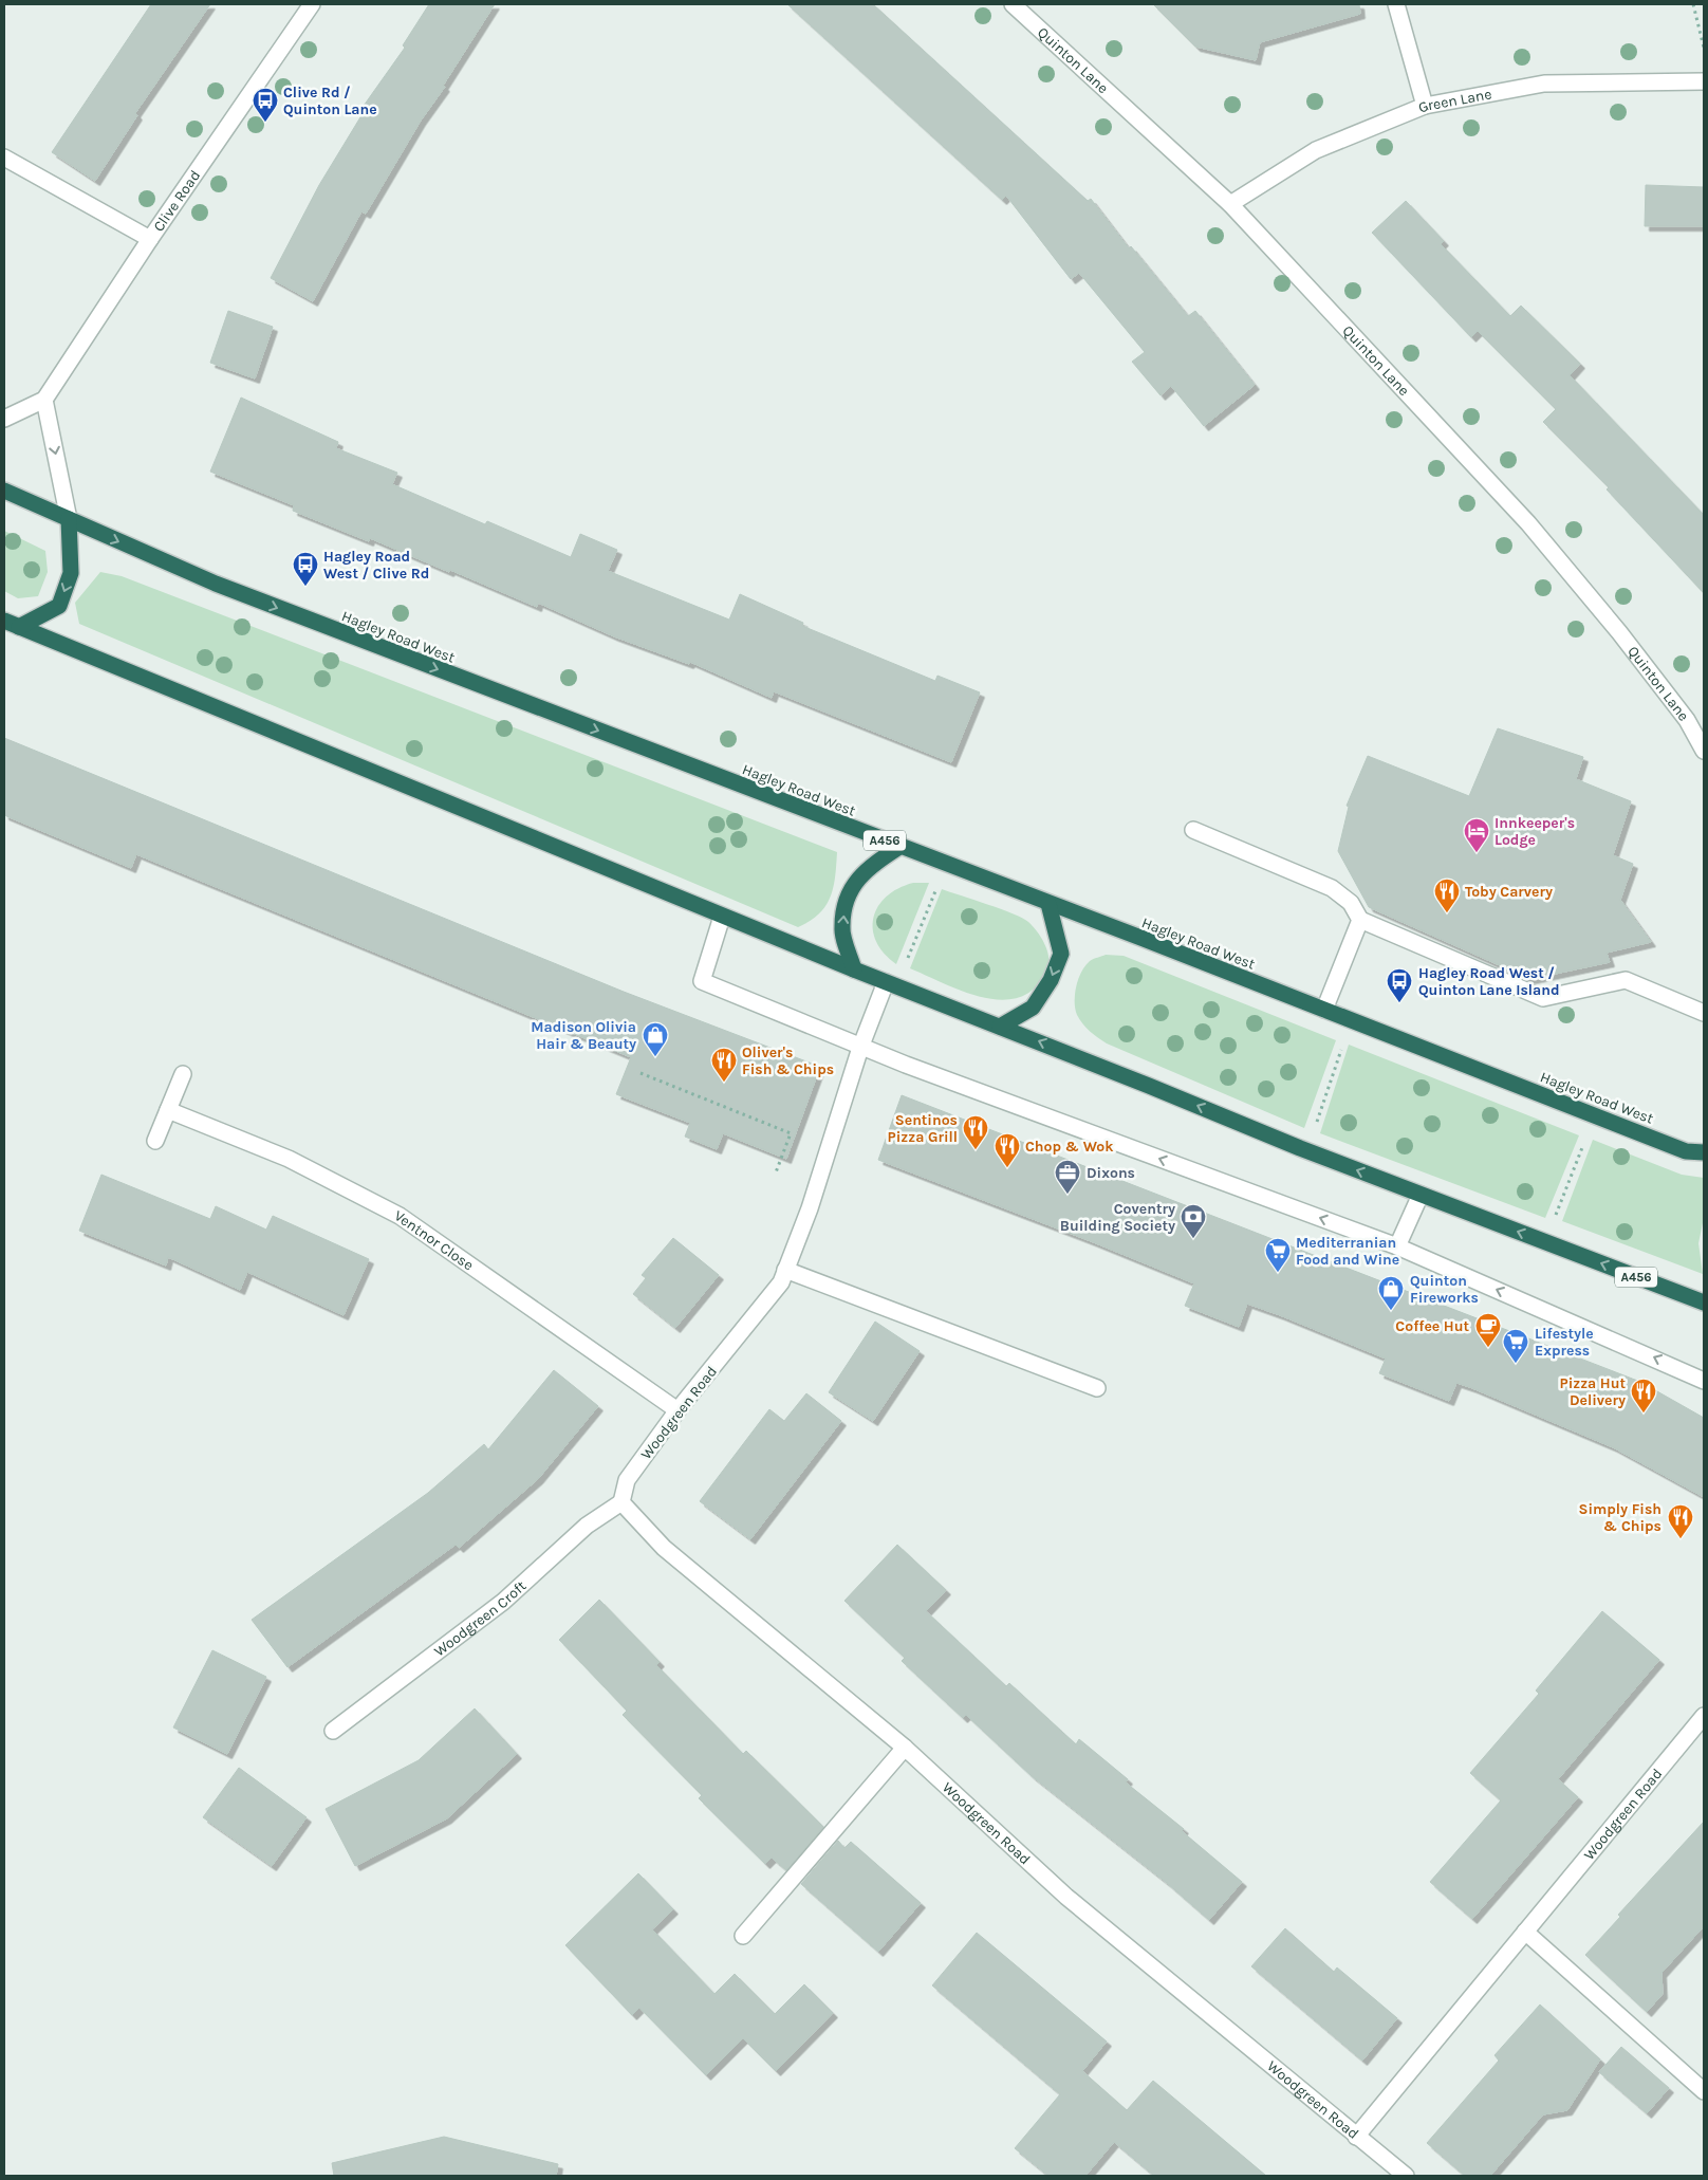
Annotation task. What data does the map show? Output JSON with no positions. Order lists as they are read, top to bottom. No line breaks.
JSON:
{"streets":{"highway":["Hagley Road West","A456"],"street":["Quinton Lane","Green Lane","Clive Road","Ventnor Close","Woodgreen Road","Woodgreen Croft"]},"crossings":[["Quinton Lane","Green Lane"],["A456","Woodgreen Road"],["Ventnor Close","Woodgreen Road"],["Woodgreen Road","Woodgreen Croft"]],"places":{"bus stop":["Clive Rd / Quinton Lane","Hagley Road West / Clive Rd","Hagley Road West / Quinton Lane Island"],"hotel":["Innkeeper's Lodge"],"restaurant":["Toby Carvery","Oliver's Fish & Chips","Sentinos Pizza Grill","Chop & Wok","Pizza Hut Delivery","Simply Fish & Chips"],"shop":["Madison Olivia Hair & Beauty","Quinton Fireworks"],"office":["Dixons"],"bank":["Coventry Building Society"],"supermarket":["Mediterranian Food and Wine","Lifestyle Express"],"cafe":["Coffee Hut"]}}
